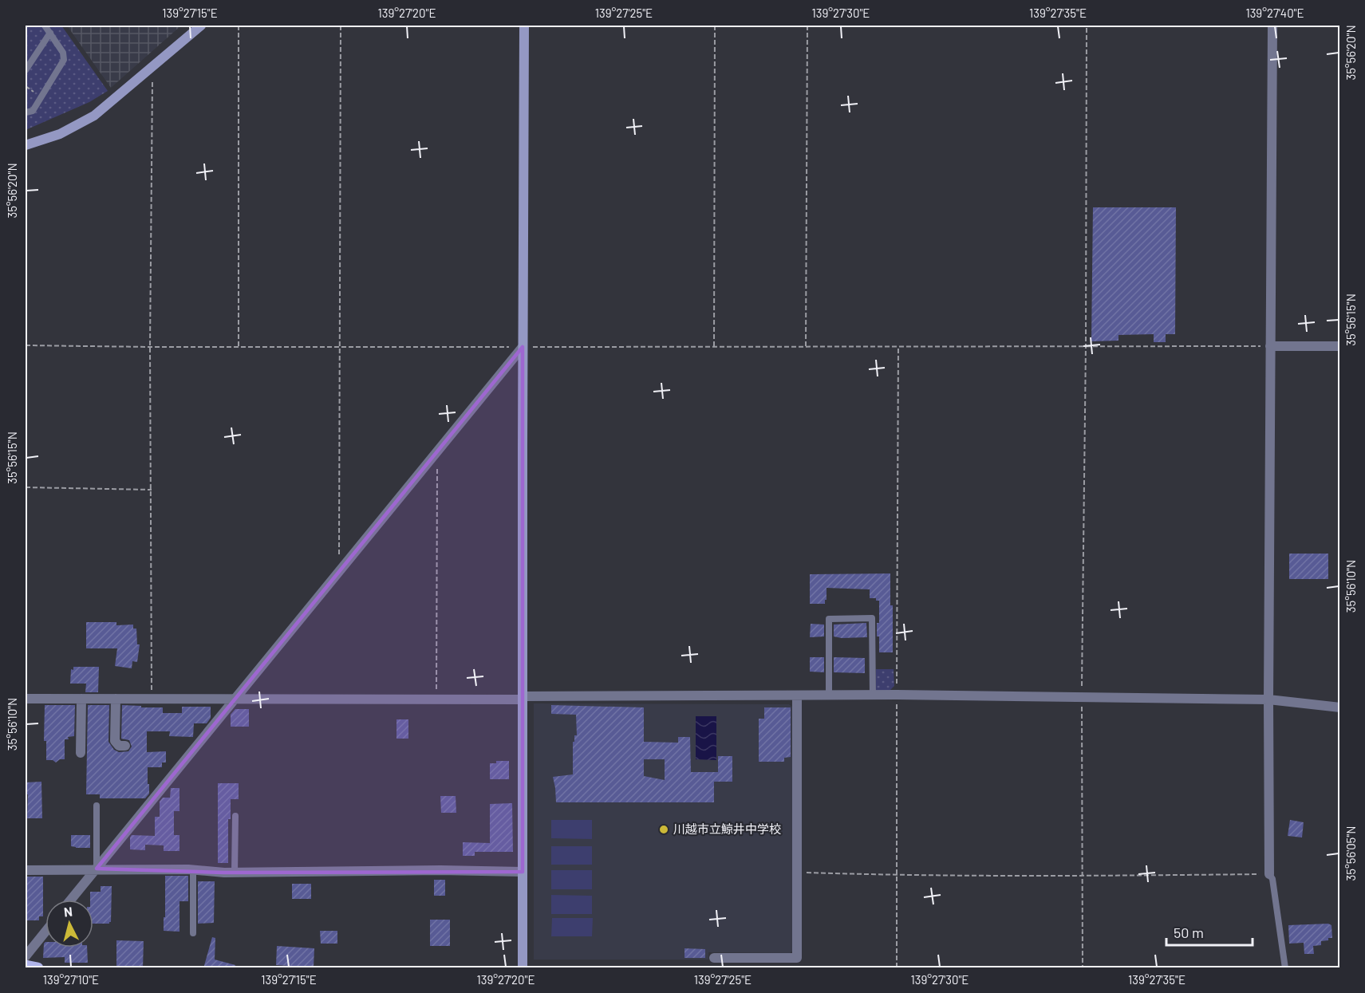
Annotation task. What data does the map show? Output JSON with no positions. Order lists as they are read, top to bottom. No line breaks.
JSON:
{"places":["川越市立鯨井中学校"],"scale_bar":"50 m","north":"top","coordinates":["139°27'15\"E","139°27'20\"E","139°27'25\"E","139°27'30\"E","139°27'35\"E","139°27'40\"E","35°56'20\"N","35°56'15\"N","35°56'10\"N","35°56'05\"N","139°27'10\"E"]}
